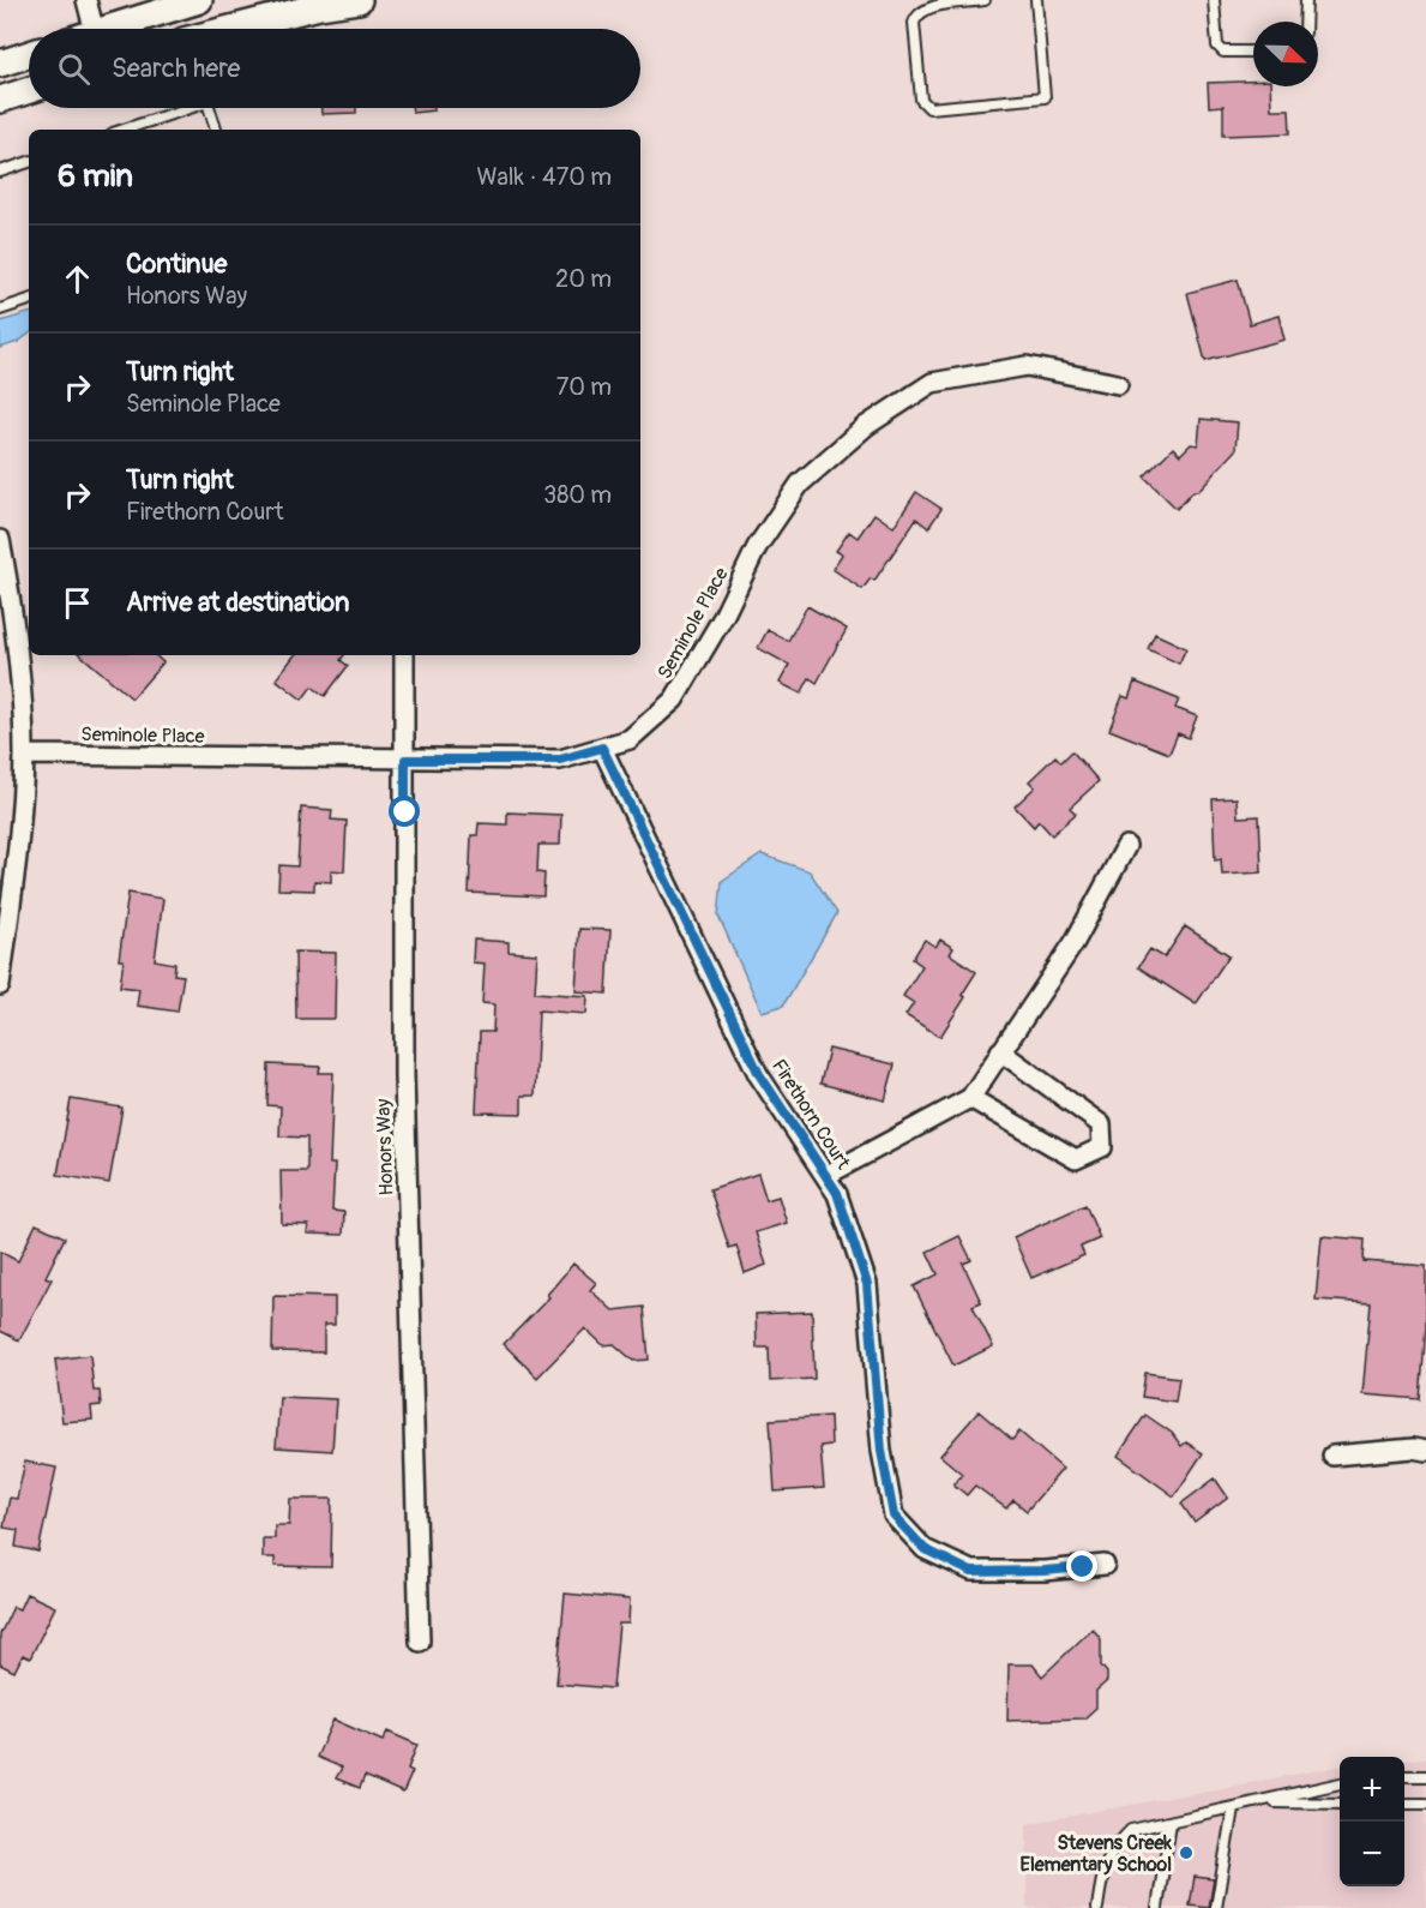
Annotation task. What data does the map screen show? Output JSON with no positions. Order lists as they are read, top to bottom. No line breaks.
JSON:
{"streets":{"street":["Seminole Place","Firethorn Court","Honors Way"]},"crossings":[["Seminole Place","Firethorn Court"],["Seminole Place","Honors Way"]],"places":["Stevens Creek Elementary School"],"north":"bottom right","page":{"search":"Search here","heading":["6 min","Walk · 470 m"],"list":[["Continue","Honors Way","20 m"],["Turn right","Seminole Place","70 m"],["Turn right","Firethorn Court","380 m"],"Arrive at destination"],"map_buttons":["+","−"]}}
